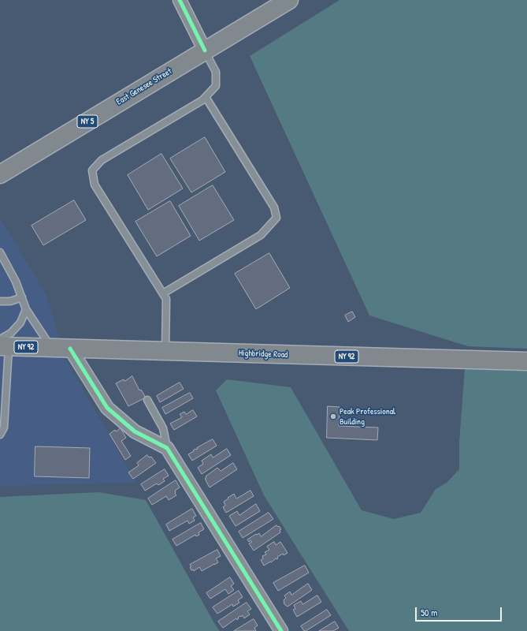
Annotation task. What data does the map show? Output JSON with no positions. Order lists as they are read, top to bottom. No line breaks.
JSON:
{"streets":{"main road":["East Genesee Street","NY 5","NY 92","Highbridge Road"]},"places":["Peak Professional Building"],"scale_bar":"50 m"}
